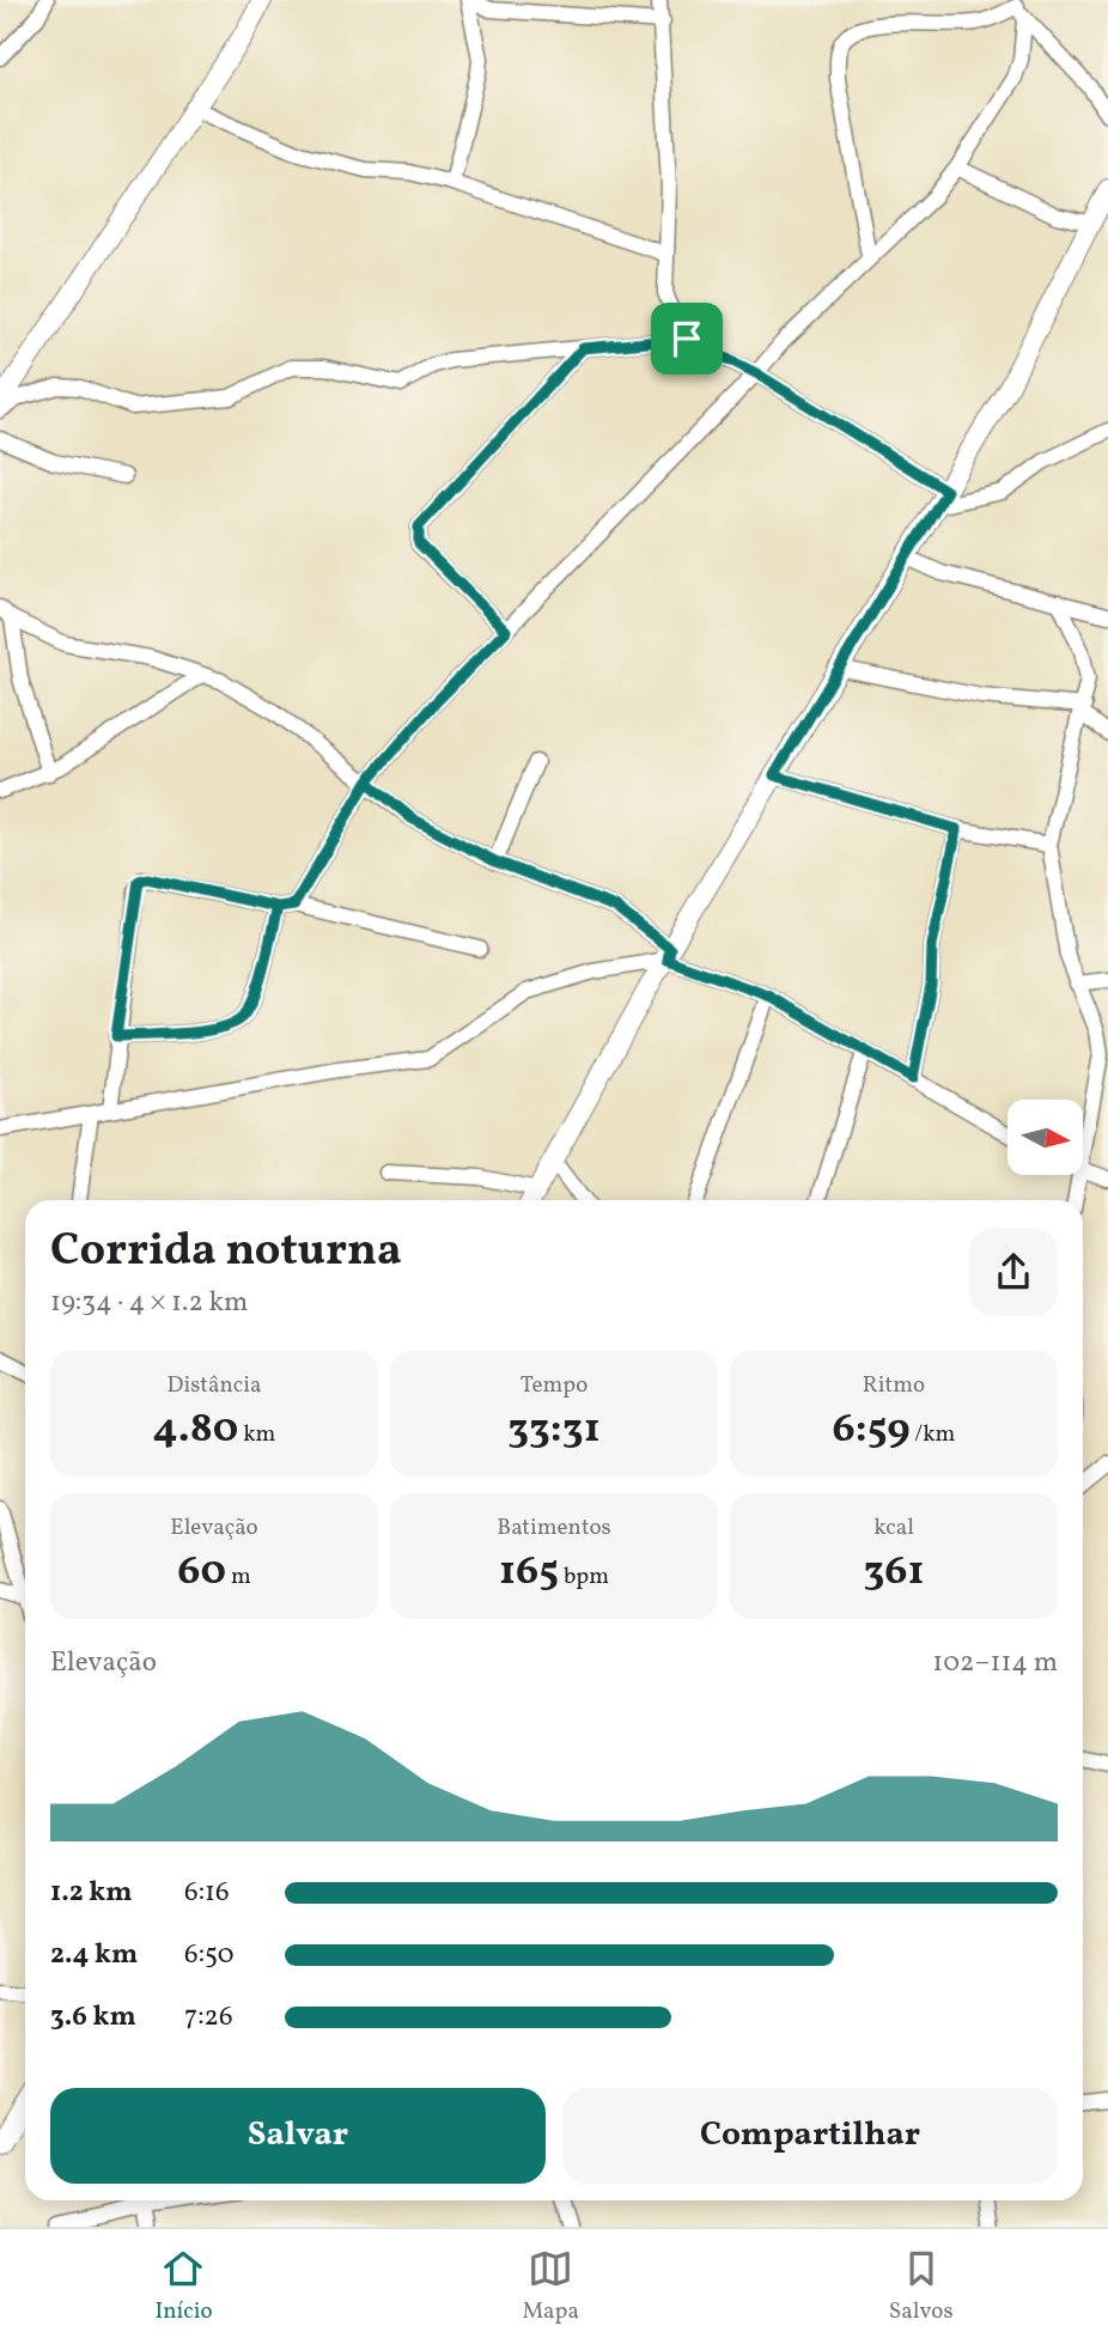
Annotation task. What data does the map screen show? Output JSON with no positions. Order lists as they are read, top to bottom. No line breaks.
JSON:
{"north":"right","page":{"heading":["Corrida noturna","19:34 · 4 × 1.2 km"],"stats":[["Distância","4.80 km"],["Tempo","33:31"],["Ritmo","6:59 /km"],["Elevação","60 m"],["Batimentos","165 bpm"],["kcal","361"]],"chart":["Elevação","102–114 m"],"list":[{"name":"1.2 km","note":"6:16"},{"name":"2.4 km","note":"6:50"},{"name":"3.6 km","note":"7:26"}],"buttons":["Salvar","Compartilhar"],"tabs":["Início","Mapa","Salvos"]}}
